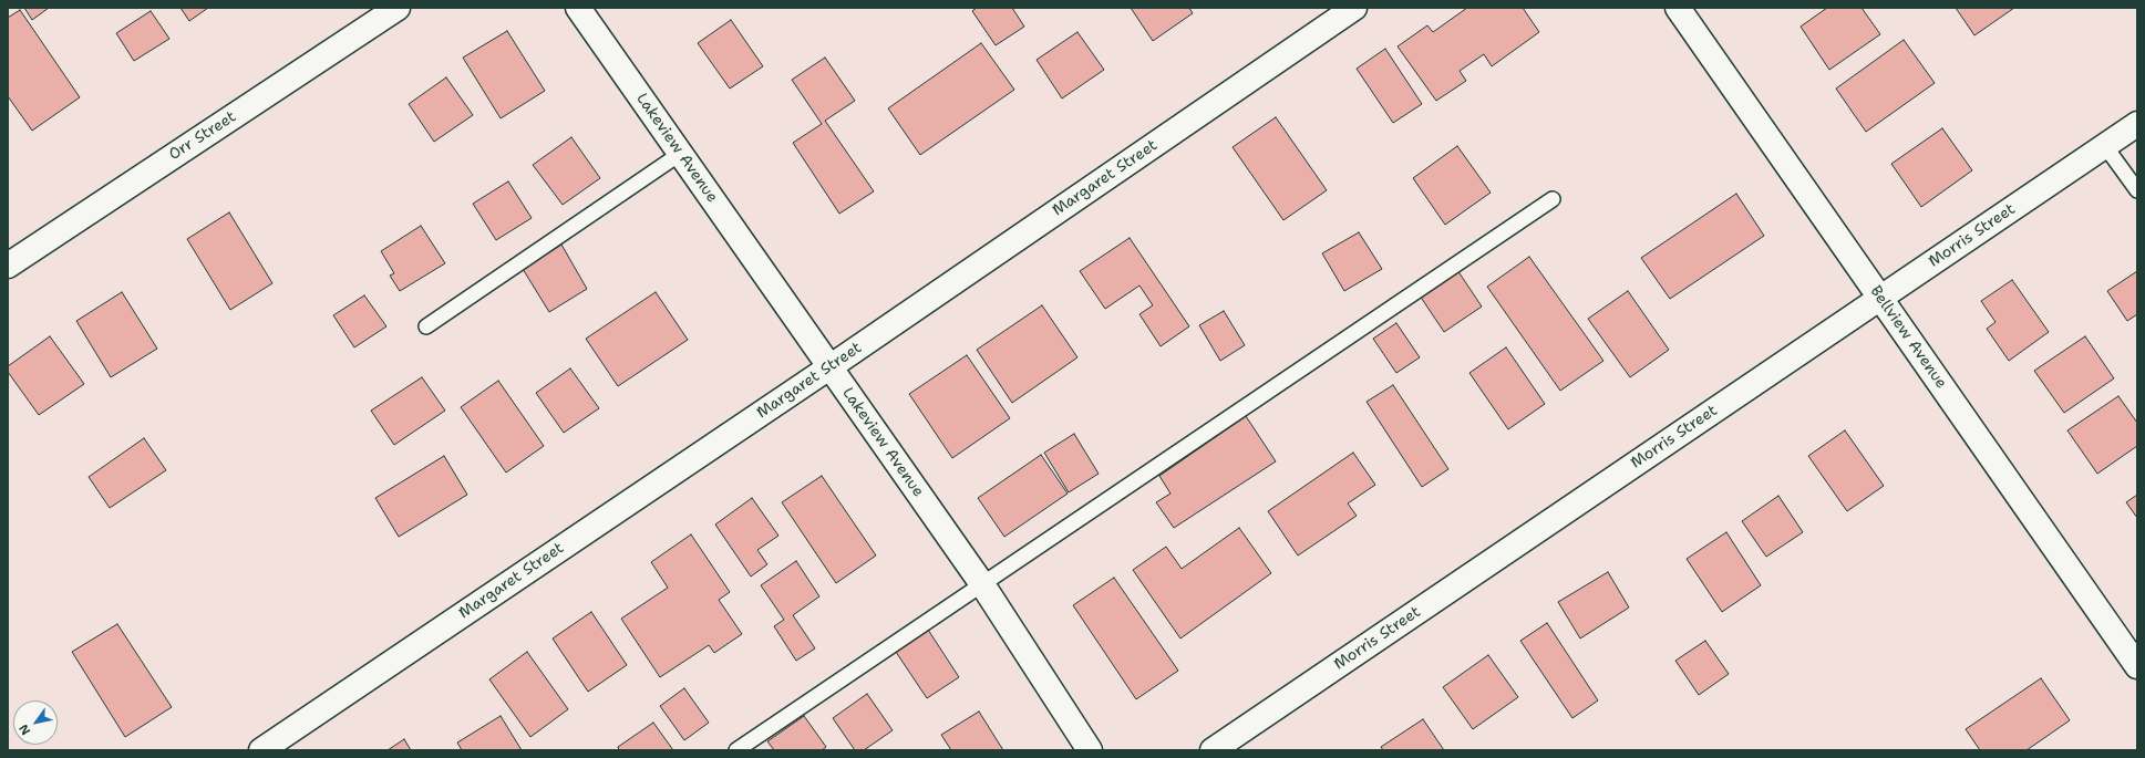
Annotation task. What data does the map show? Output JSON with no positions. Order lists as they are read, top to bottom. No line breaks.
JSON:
{"streets":{"street":["Orr Street","Lakeview Avenue","Margaret Street","Morris Street","Bellview Avenue"]},"crossings":[["Lakeview Avenue","Margaret Street"],["Morris Street","Bellview Avenue"]],"north":"bottom left"}
